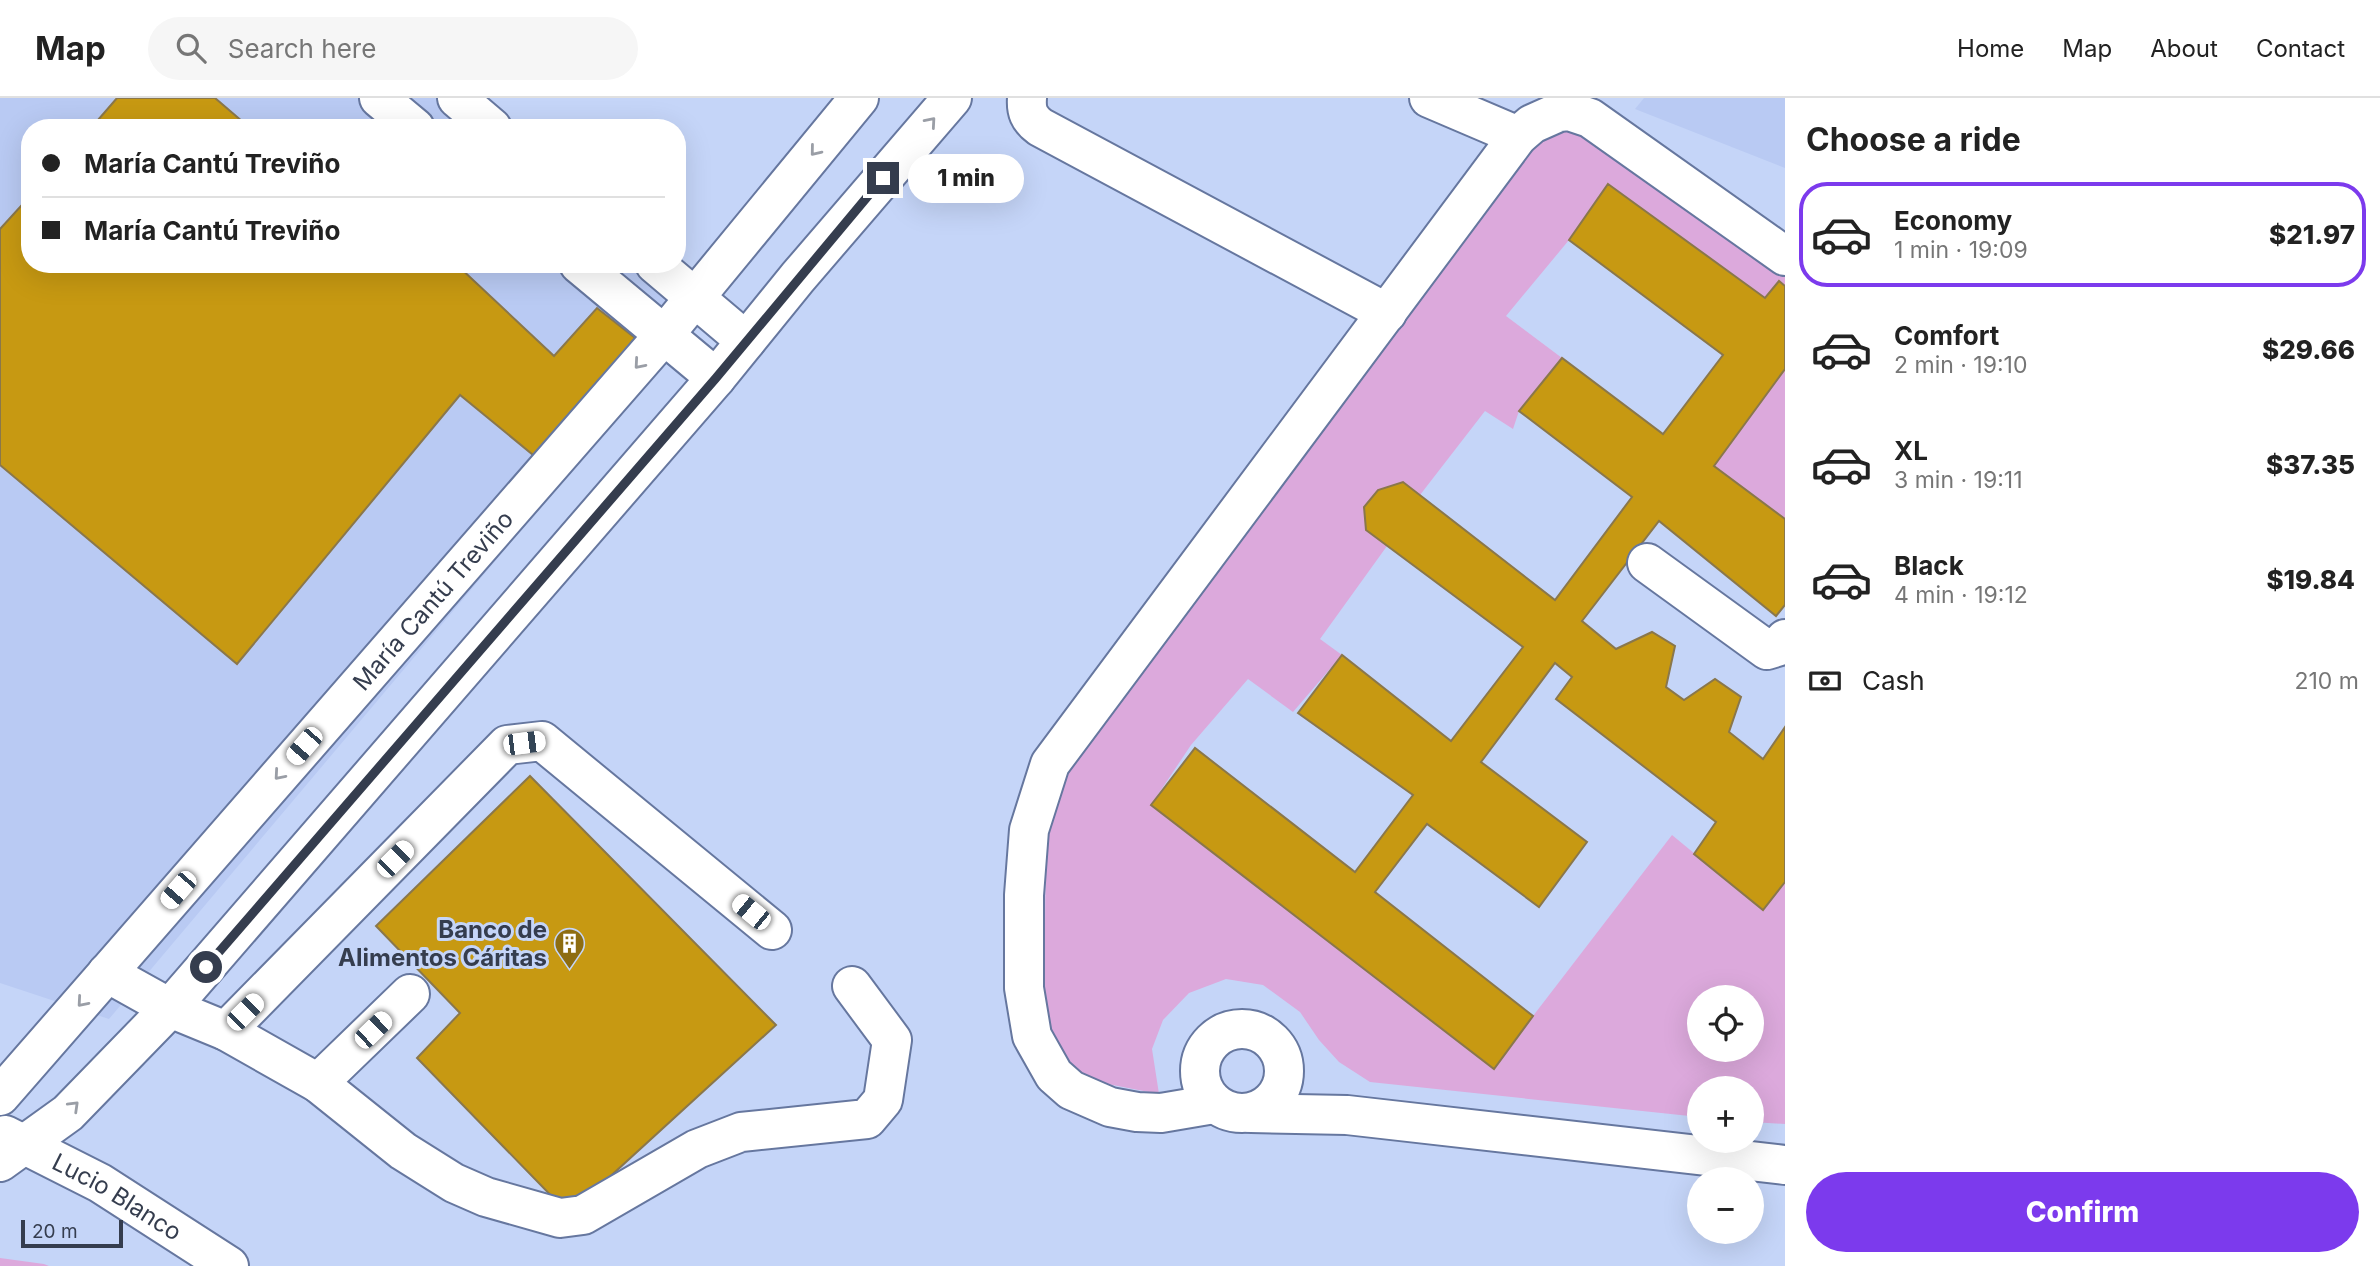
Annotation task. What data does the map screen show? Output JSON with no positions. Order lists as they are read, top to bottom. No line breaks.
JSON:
{"streets":{"street":["María Cantú Treviño","Lucio Blanco"]},"places":{"building":["Banco de Alimentos Cáritas"]},"scale_bar":"20 m","page":{"header":"Map","search":"Search here","nav":["Home","Map","About","Contact"],"heading":"Choose a ride","banner":["María Cantú Treviño","María Cantú Treviño"],"bubble":"1 min","list":[{"name":"Economy","note":"1 min · 19:09","value":"$21.97"},{"name":"Comfort","note":"2 min · 19:10","value":"$29.66"},{"name":"XL","note":"3 min · 19:11","value":"$37.35"},{"name":"Black","note":"4 min · 19:12","value":"$19.84"}],"pay":["Cash","210 m"],"map_buttons":["+","−"],"buttons":"Confirm","scale":"20 m"}}
